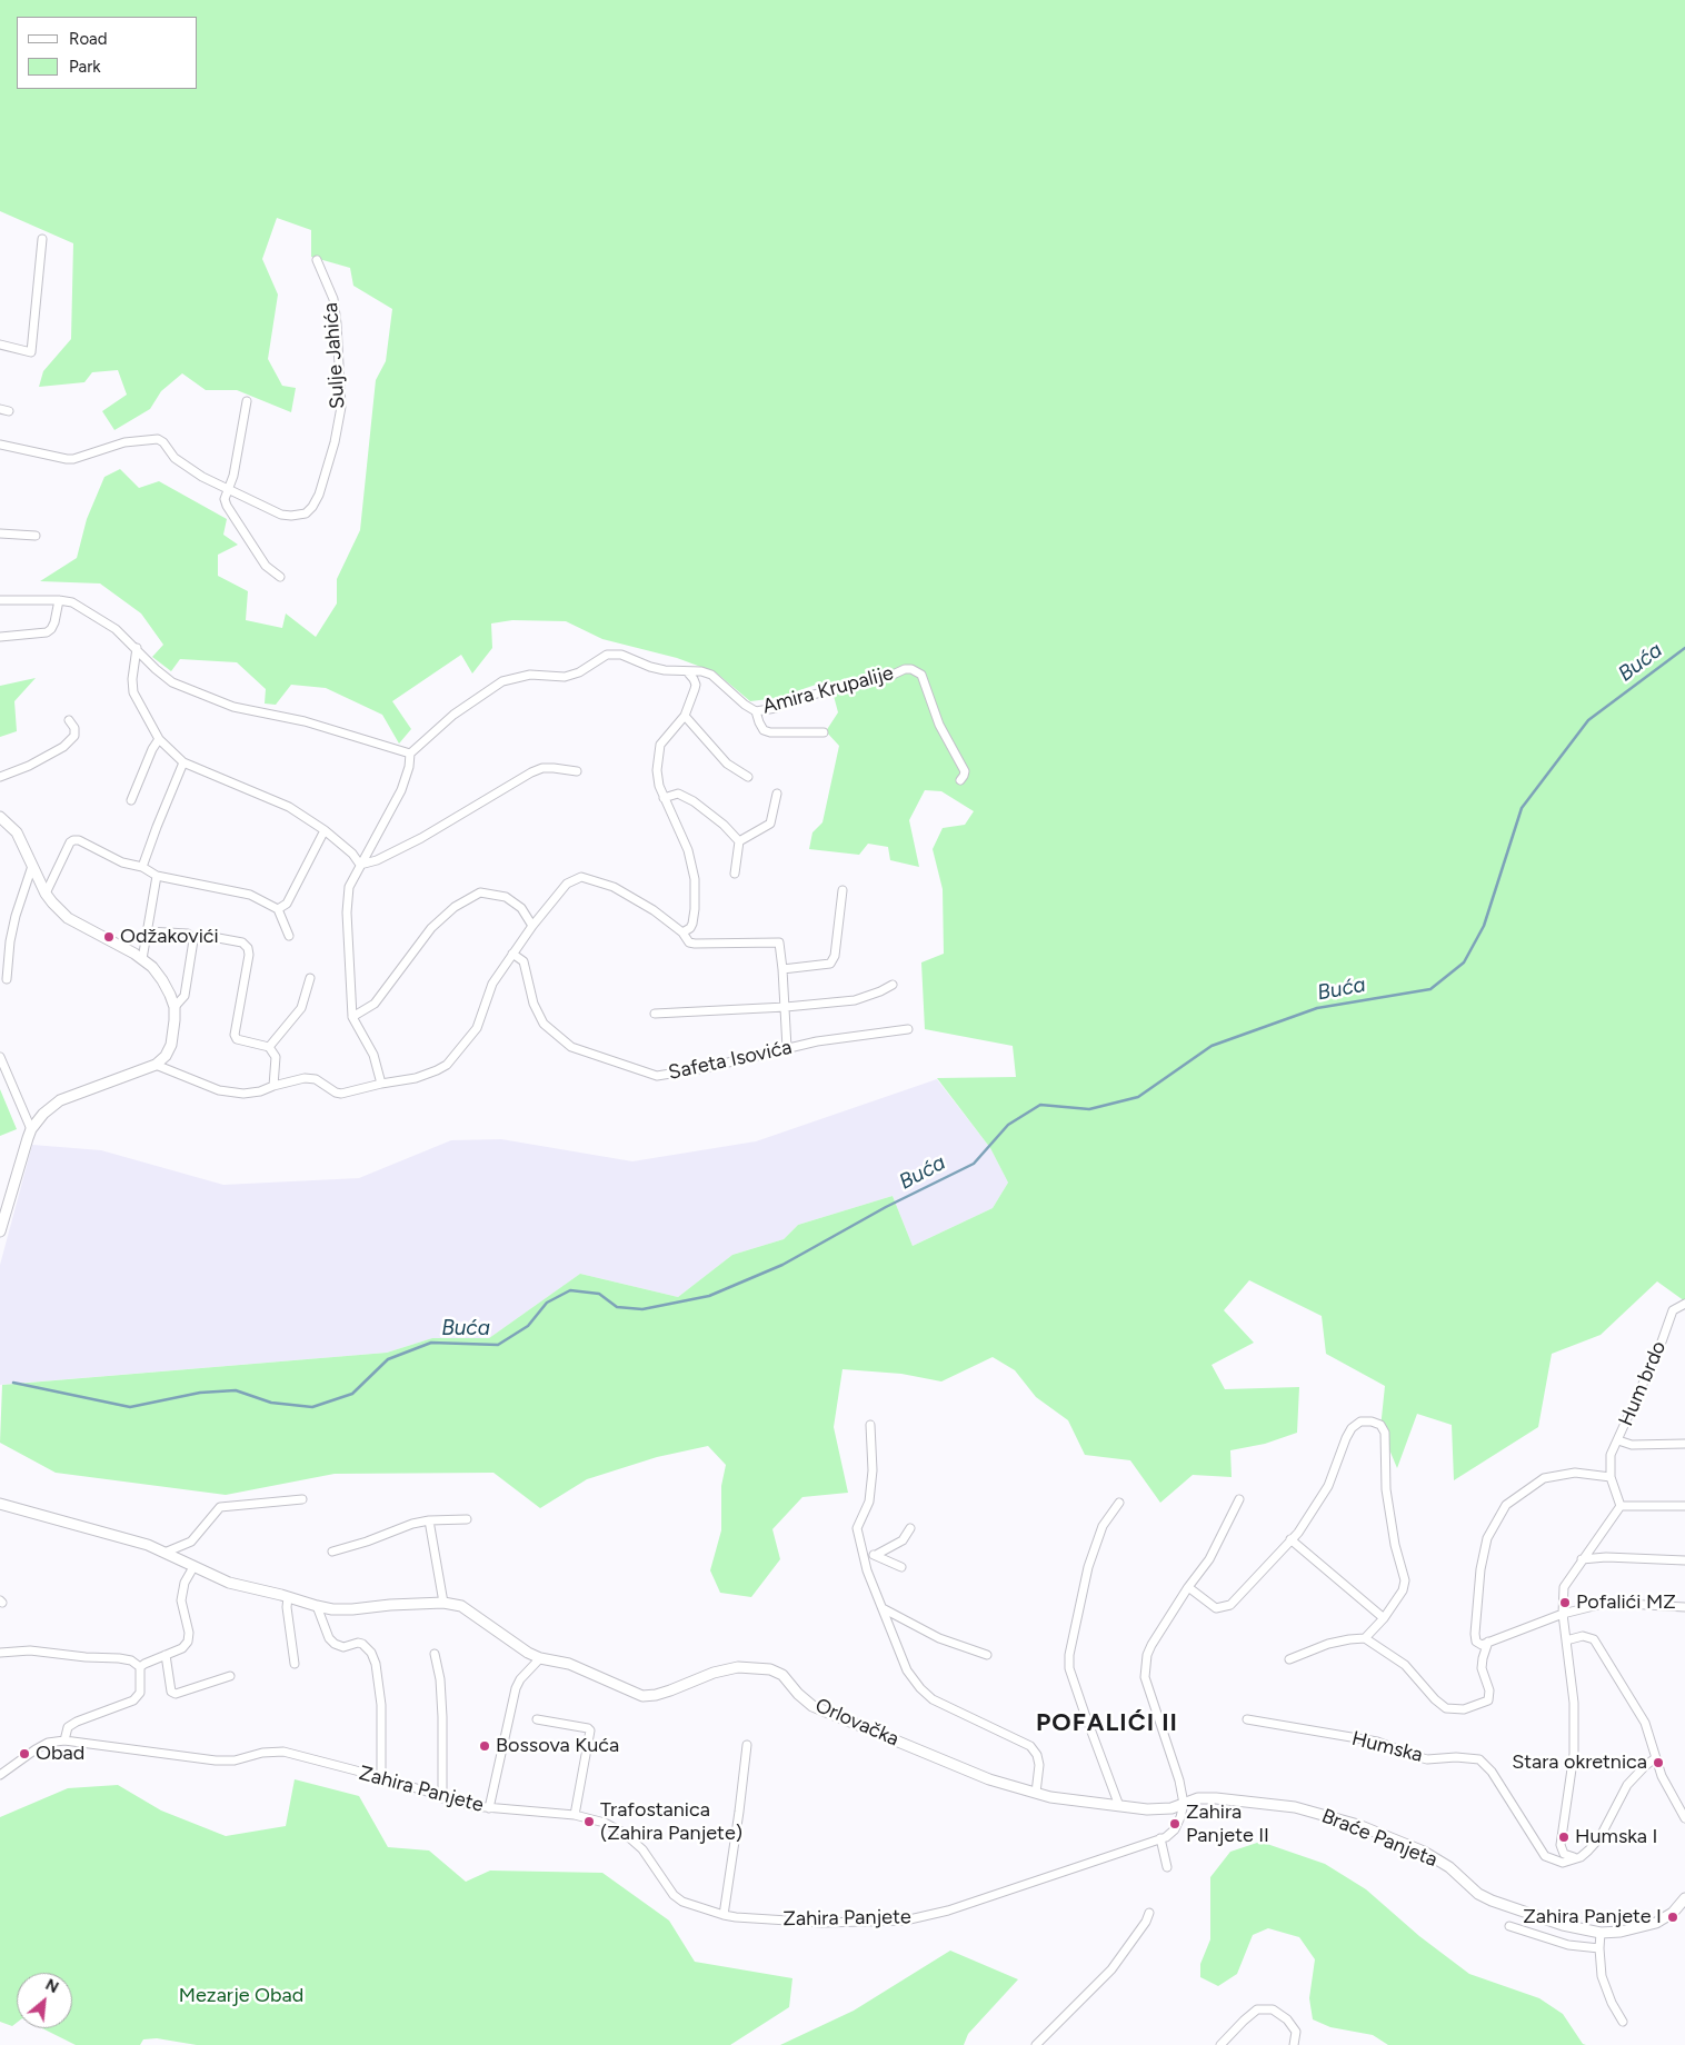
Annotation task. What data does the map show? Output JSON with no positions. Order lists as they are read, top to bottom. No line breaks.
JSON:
{"streets":{"street":["Sulje Jahića","Amira Krupalije","Safeta Isovića","Hum brdo","Orlovačka","Humska","Zahira Panjete","Braće Panjeta"]},"crossings":[["Orlovačka","Zahira Panjete"],["Orlovačka","Braće Panjeta"],["Zahira Panjete","Braće Panjeta"]],"districts":["POFALIĆI II"],"water":["Buća"],"parks":["Mezarje Obad"],"places":["Odžakovići","Pofalići MZ","Bossova Kuća","Obad","Stara okretnica","Trafostanica (Zahira Panjete)","Zahira Panjete II","Humska I","Zahira Panjete I"],"legend":["Road","Park"],"north":"top right"}
